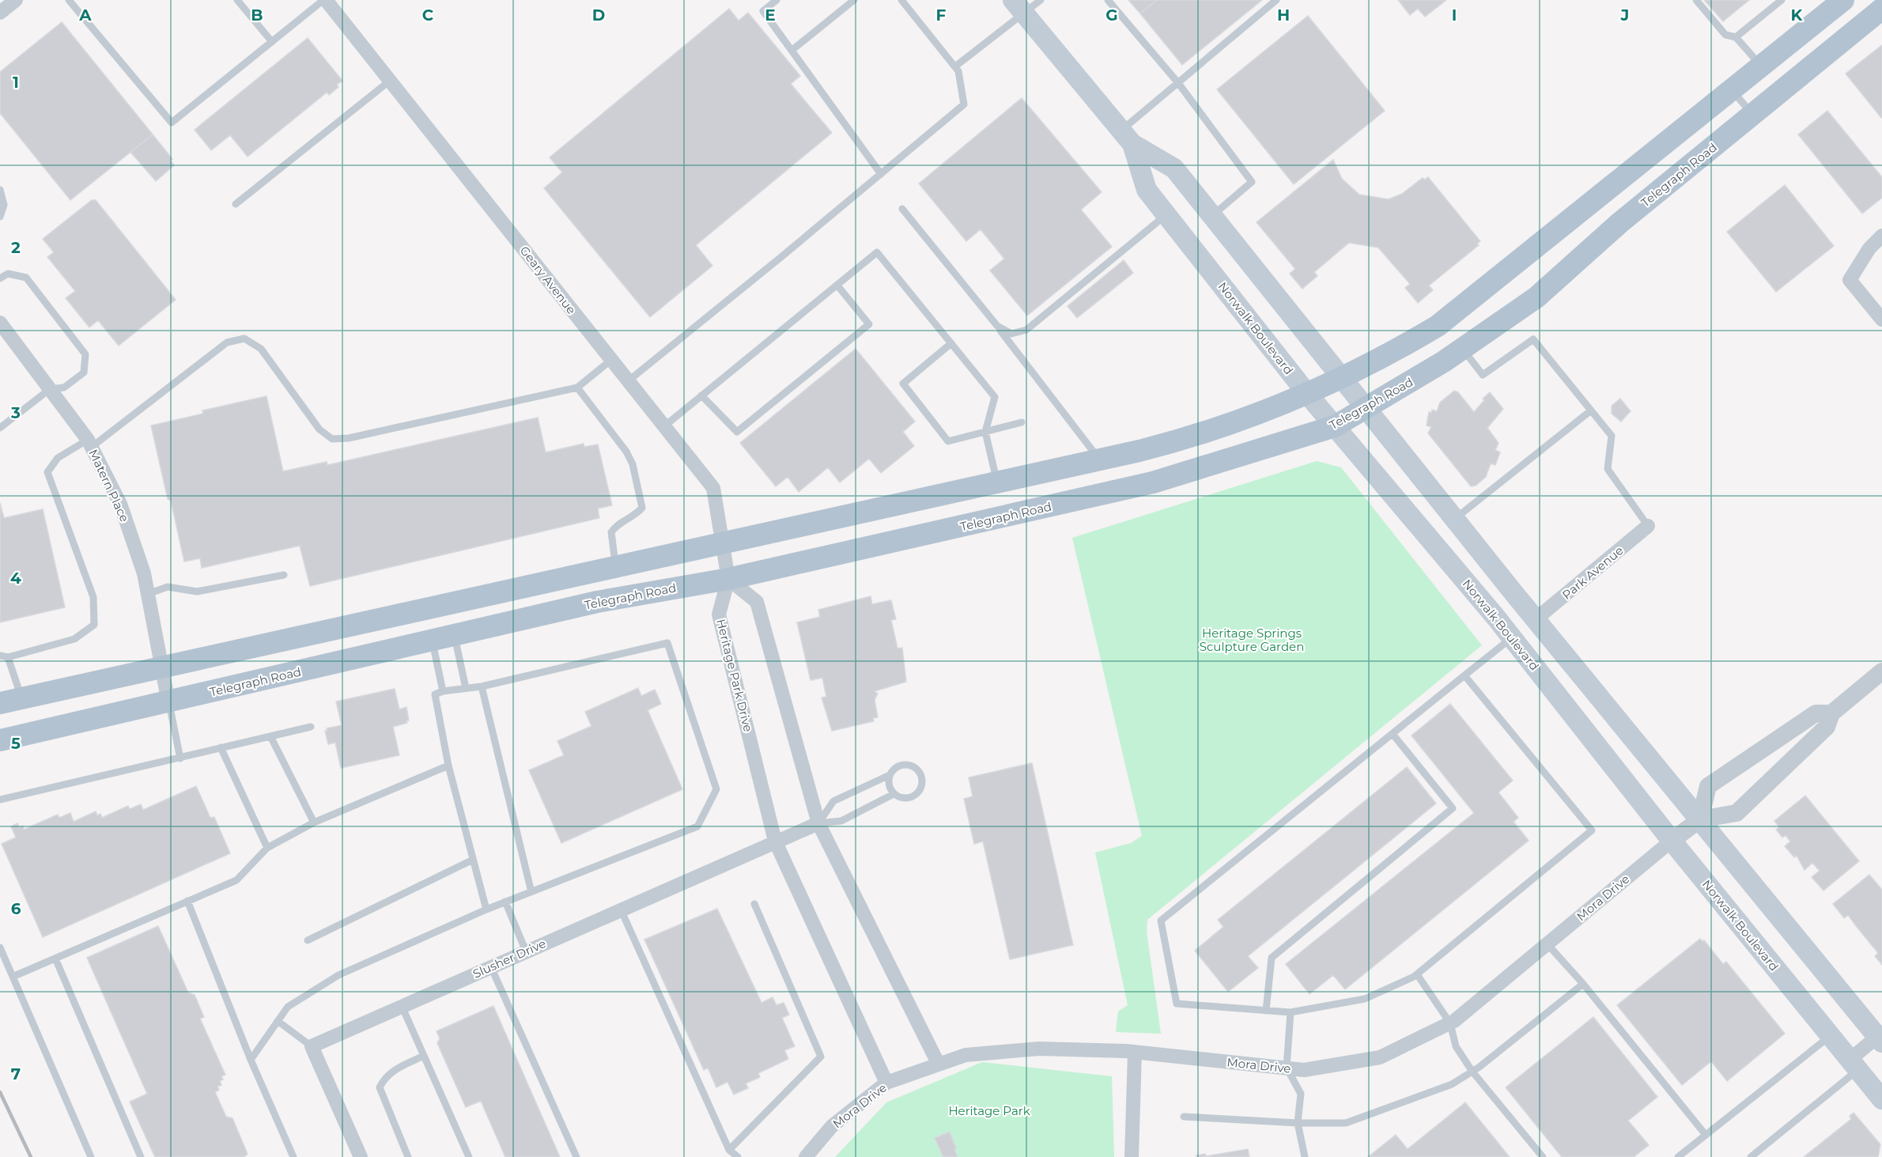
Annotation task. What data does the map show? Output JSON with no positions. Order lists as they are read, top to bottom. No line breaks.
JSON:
{"streets":{"main road":["Telegraph Road","Norwalk Boulevard"],"street":["Geary Avenue","Matern Place","Park Avenue","Heritage Park Drive","Mora Drive","Slusher Drive"]},"crossings":[["Telegraph Road","Geary Avenue"],["Telegraph Road","Norwalk Boulevard"],["Telegraph Road","Matern Place"],["Telegraph Road","Heritage Park Drive"],["Geary Avenue","Heritage Park Drive"],["Norwalk Boulevard","Park Avenue"],["Norwalk Boulevard","Mora Drive"],["Heritage Park Drive","Mora Drive"],["Heritage Park Drive","Slusher Drive"]],"parks":["Heritage Springs Sculpture Garden","Heritage Park"],"grid":{"columns":["A","B","C","D","E","F","G","H","I","J","K"],"rows":["1","2","3","4","5","6","7"]}}
